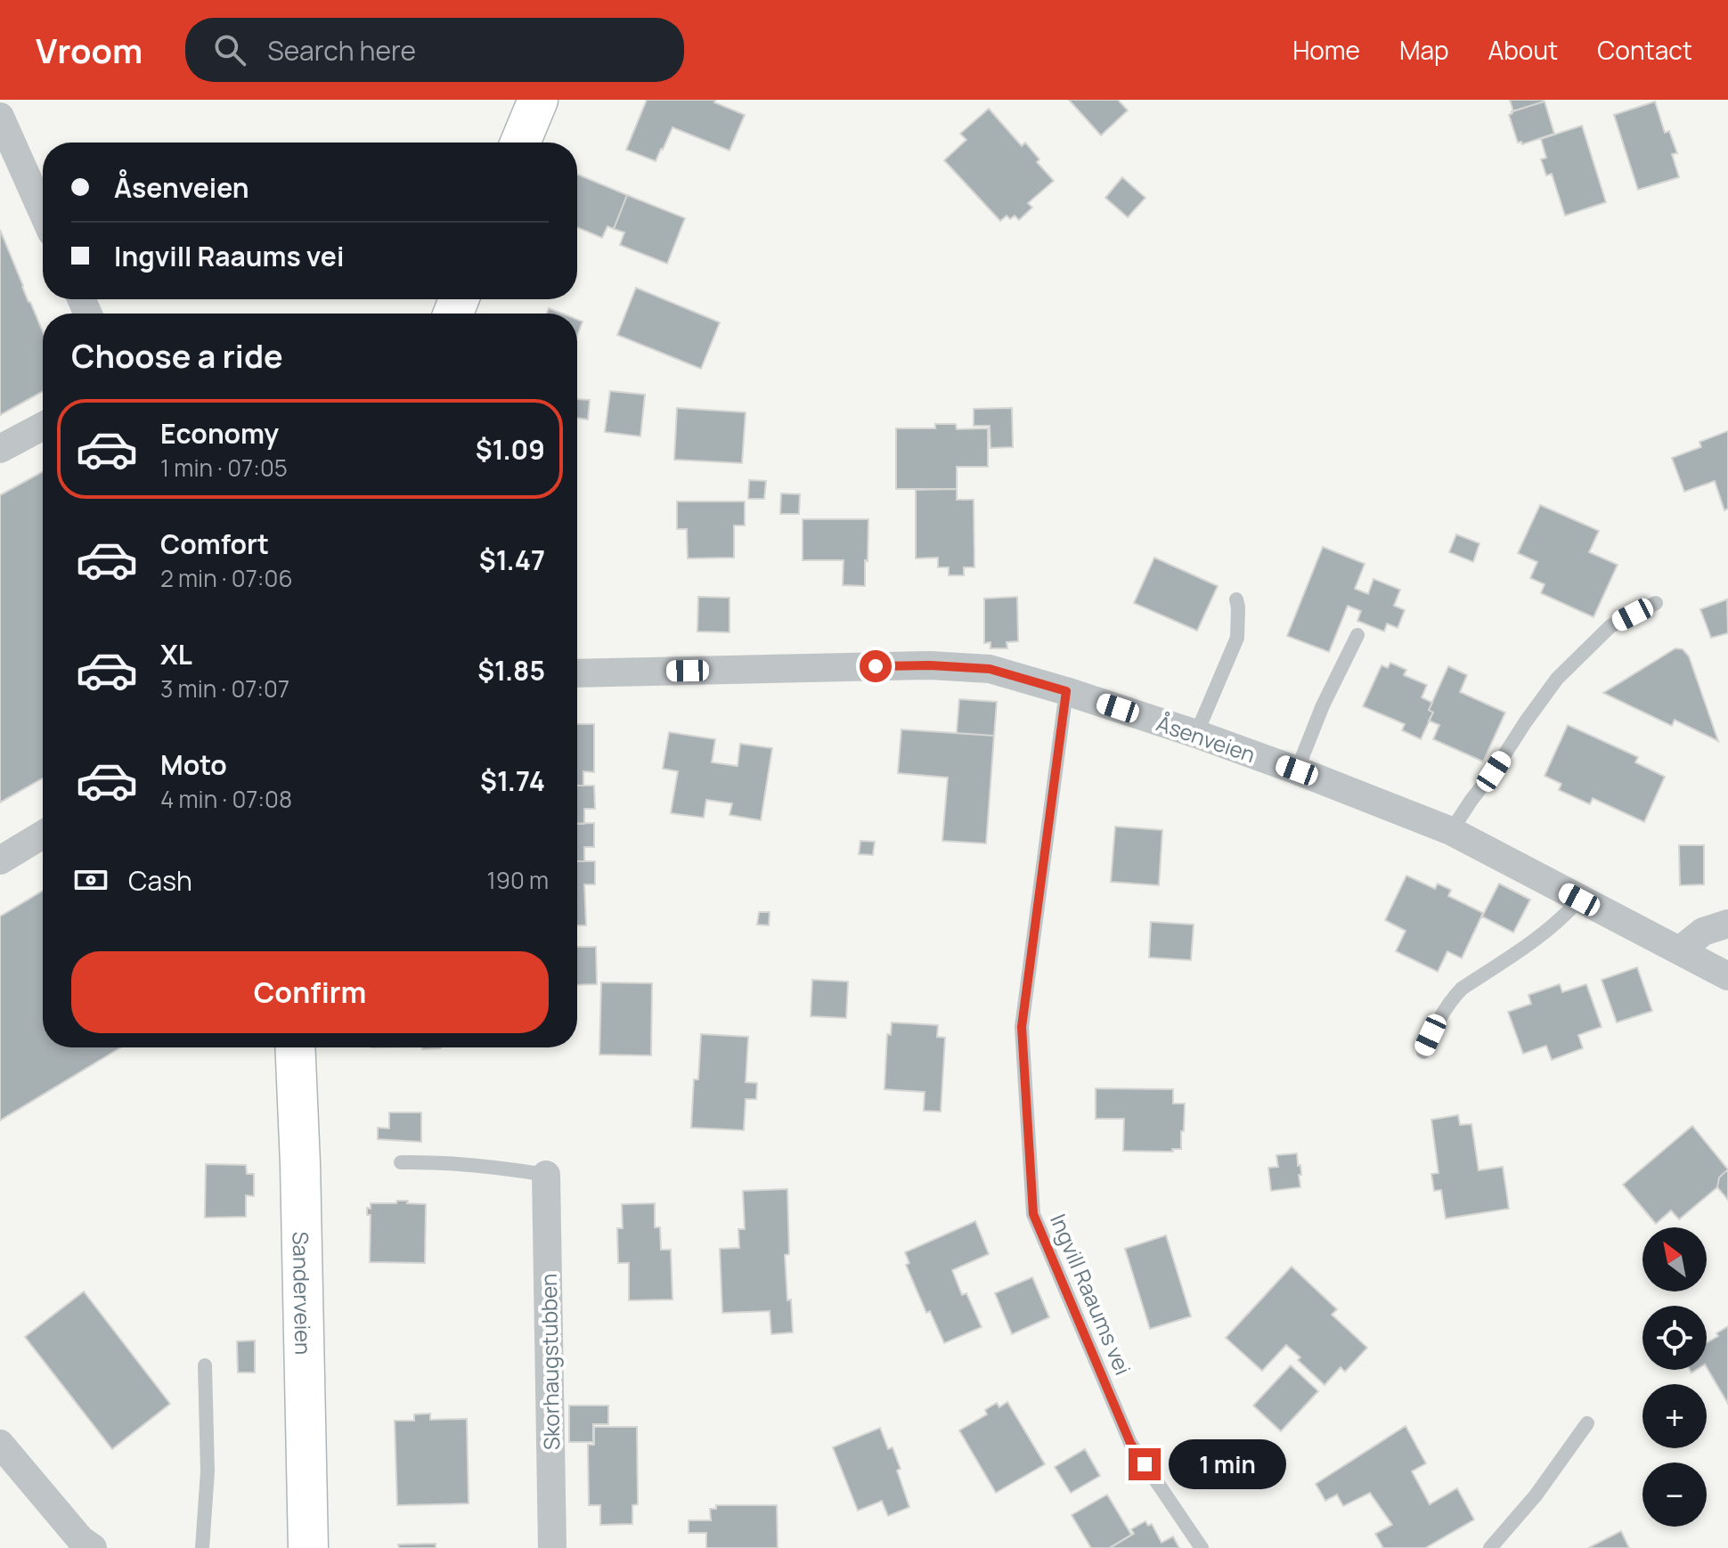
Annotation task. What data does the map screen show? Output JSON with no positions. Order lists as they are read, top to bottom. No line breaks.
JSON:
{"streets":{"main road":["Sanderveien"],"street":["Åsenveien","Skorhaugstubben"],"lane":["Ingvill Raaums vei"]},"crossings":[["Åsenveien","Ingvill Raaums vei"]],"north":"top left","page":{"header":"Vroom","search":"Search here","nav":["Home","Map","About","Contact"],"banner":["Åsenveien","Ingvill Raaums vei"],"heading":"Choose a ride","list":[{"name":"Economy","note":"1 min · 07:05","value":"$1.09"},{"name":"Comfort","note":"2 min · 07:06","value":"$1.47"},{"name":"XL","note":"3 min · 07:07","value":"$1.85"},{"name":"Moto","note":"4 min · 07:08","value":"$1.74"}],"pay":["Cash","190 m"],"buttons":"Confirm","map_buttons":["+","−"],"bubble":"1 min"}}
